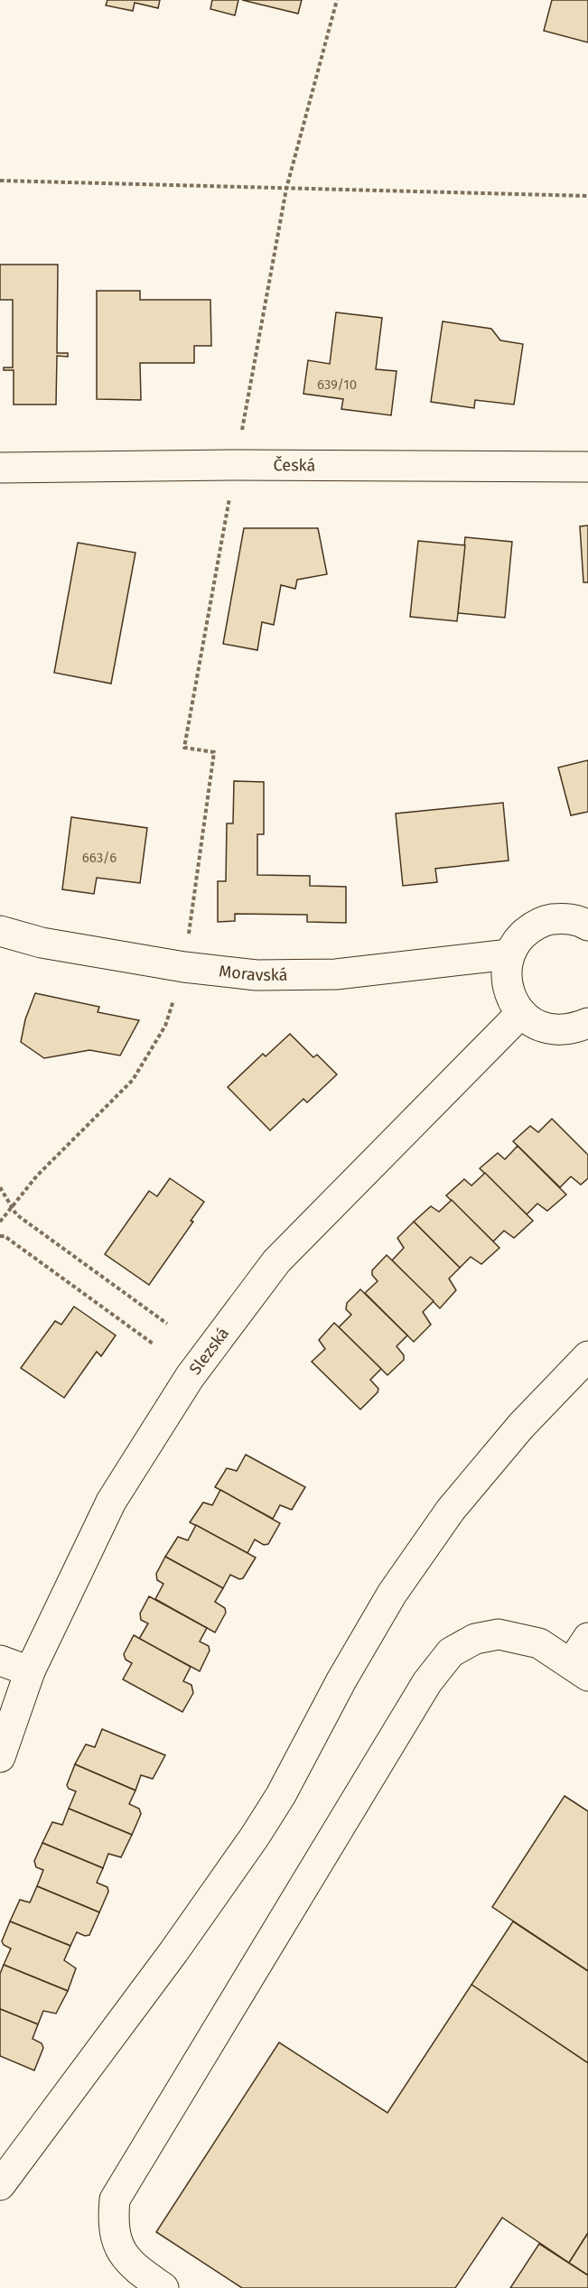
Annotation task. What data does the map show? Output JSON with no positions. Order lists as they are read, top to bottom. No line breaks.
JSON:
{"streets":{"street":["Česká","Moravská","Slezská"]},"house_numbers":["639/10","663/6"]}
